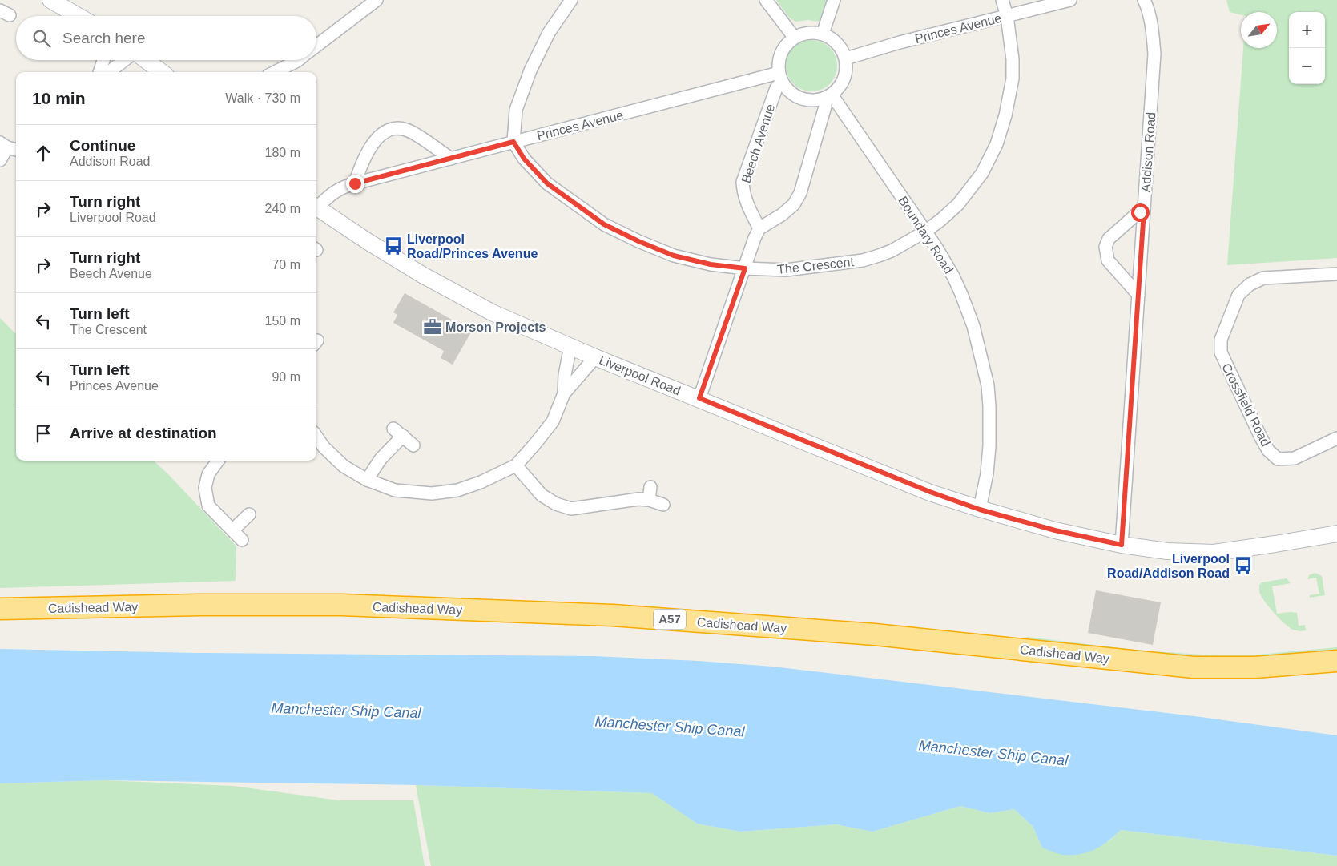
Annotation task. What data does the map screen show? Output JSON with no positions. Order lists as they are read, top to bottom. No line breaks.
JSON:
{"streets":{"highway":["Cadishead Way","A57"],"main road":["Liverpool Road"],"street":["Princes Avenue","Beech Avenue","Addison Road","Boundary Road","The Crescent","Crossfield Road"]},"crossings":[["Princes Avenue","Beech Avenue"],["Princes Avenue","Boundary Road"],["Princes Avenue","The Crescent"],["Beech Avenue","Boundary Road"],["Addison Road","Liverpool Road"],["Boundary Road","The Crescent"],["Boundary Road","Liverpool Road"]],"water":["Manchester Ship Canal"],"places":{"bus stop":["Liverpool Road/Princes Avenue","Liverpool Road/Addison Road"],"office":["Morson Projects"]},"north":"top right","page":{"map_buttons":["+","−"],"search":"Search here","heading":["10 min","Walk · 730 m"],"list":[["Continue","Addison Road","180 m"],["Turn right","Liverpool Road","240 m"],["Turn right","Beech Avenue","70 m"],["Turn left","The Crescent","150 m"],["Turn left","Princes Avenue","90 m"],"Arrive at destination"]}}
